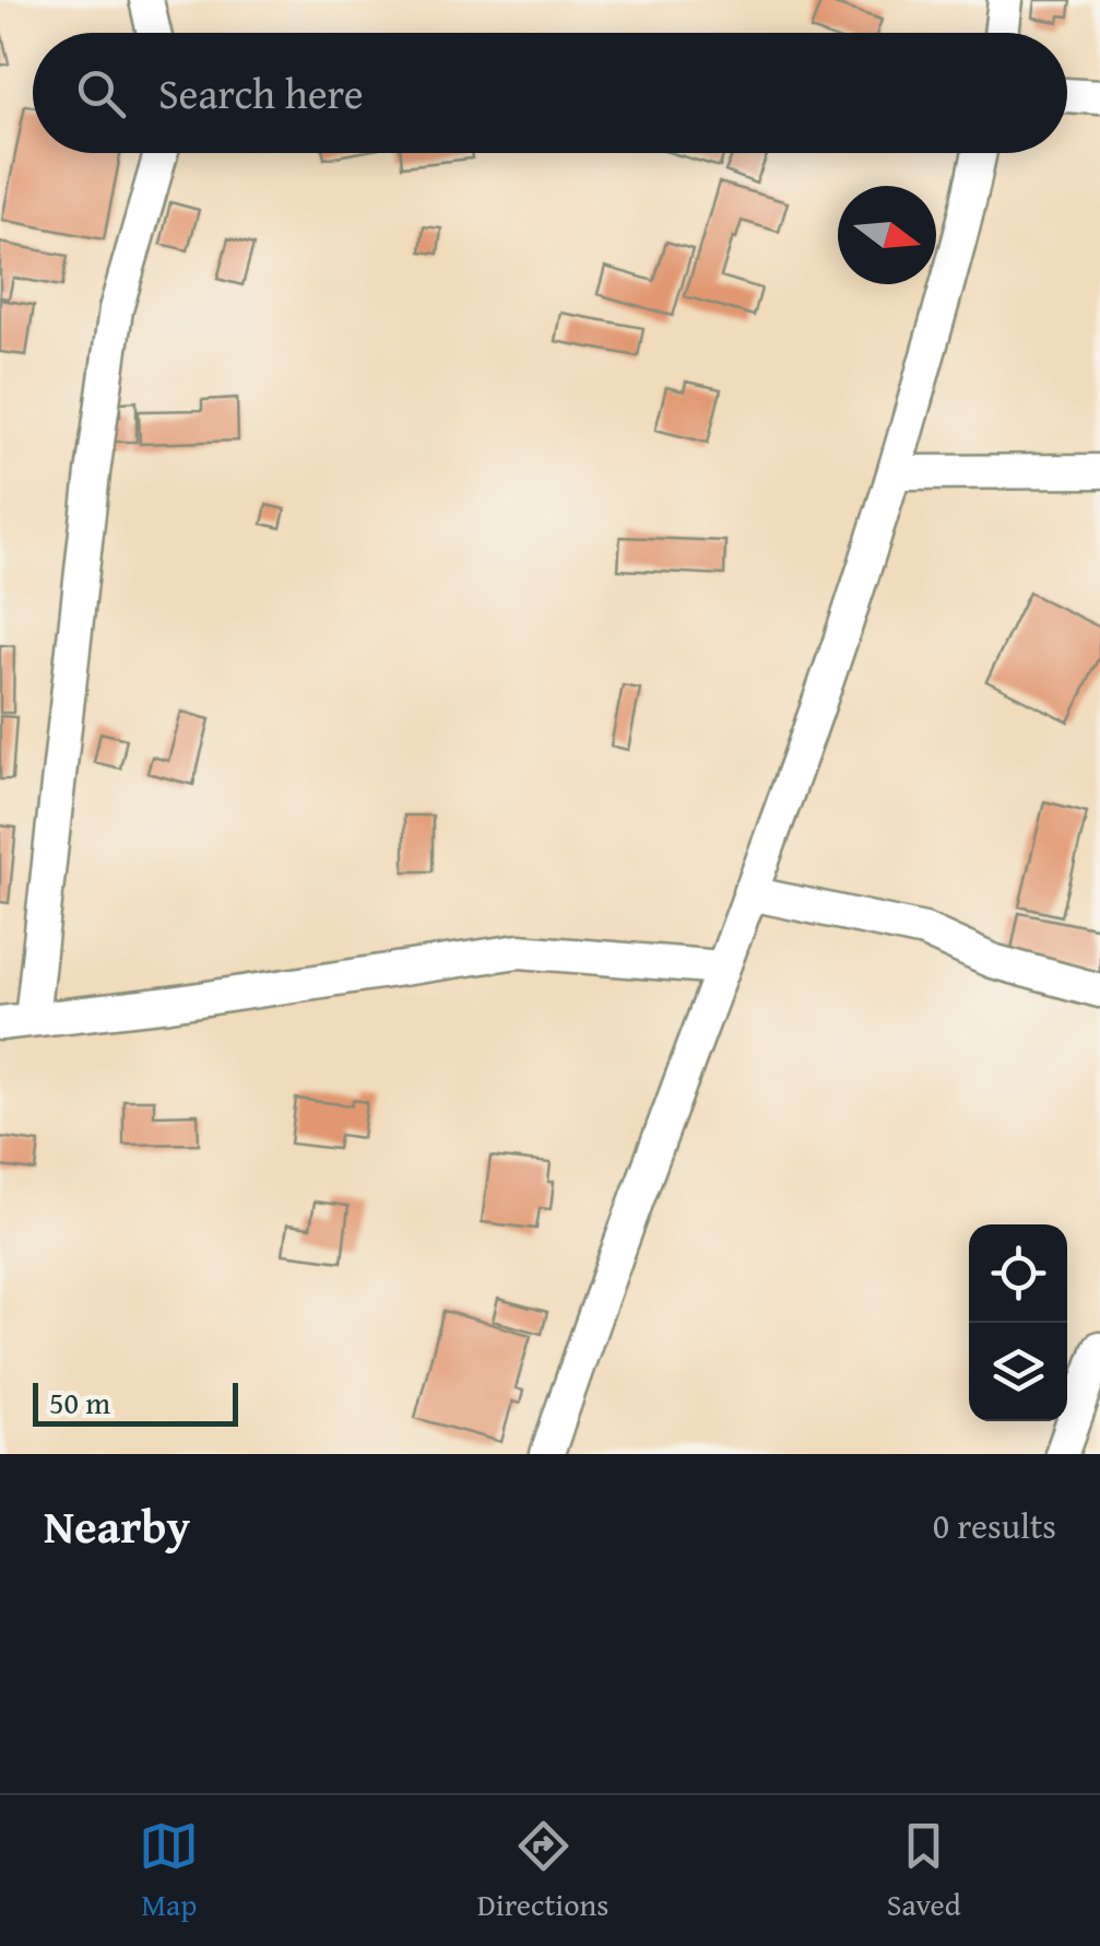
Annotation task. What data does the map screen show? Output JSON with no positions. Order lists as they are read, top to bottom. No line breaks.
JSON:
{"scale_bar":"50 m","north":"right","page":{"search":"Search here","scale":"50 m","heading":["Nearby","0 results"],"nav":["Map","Directions","Saved"]}}
